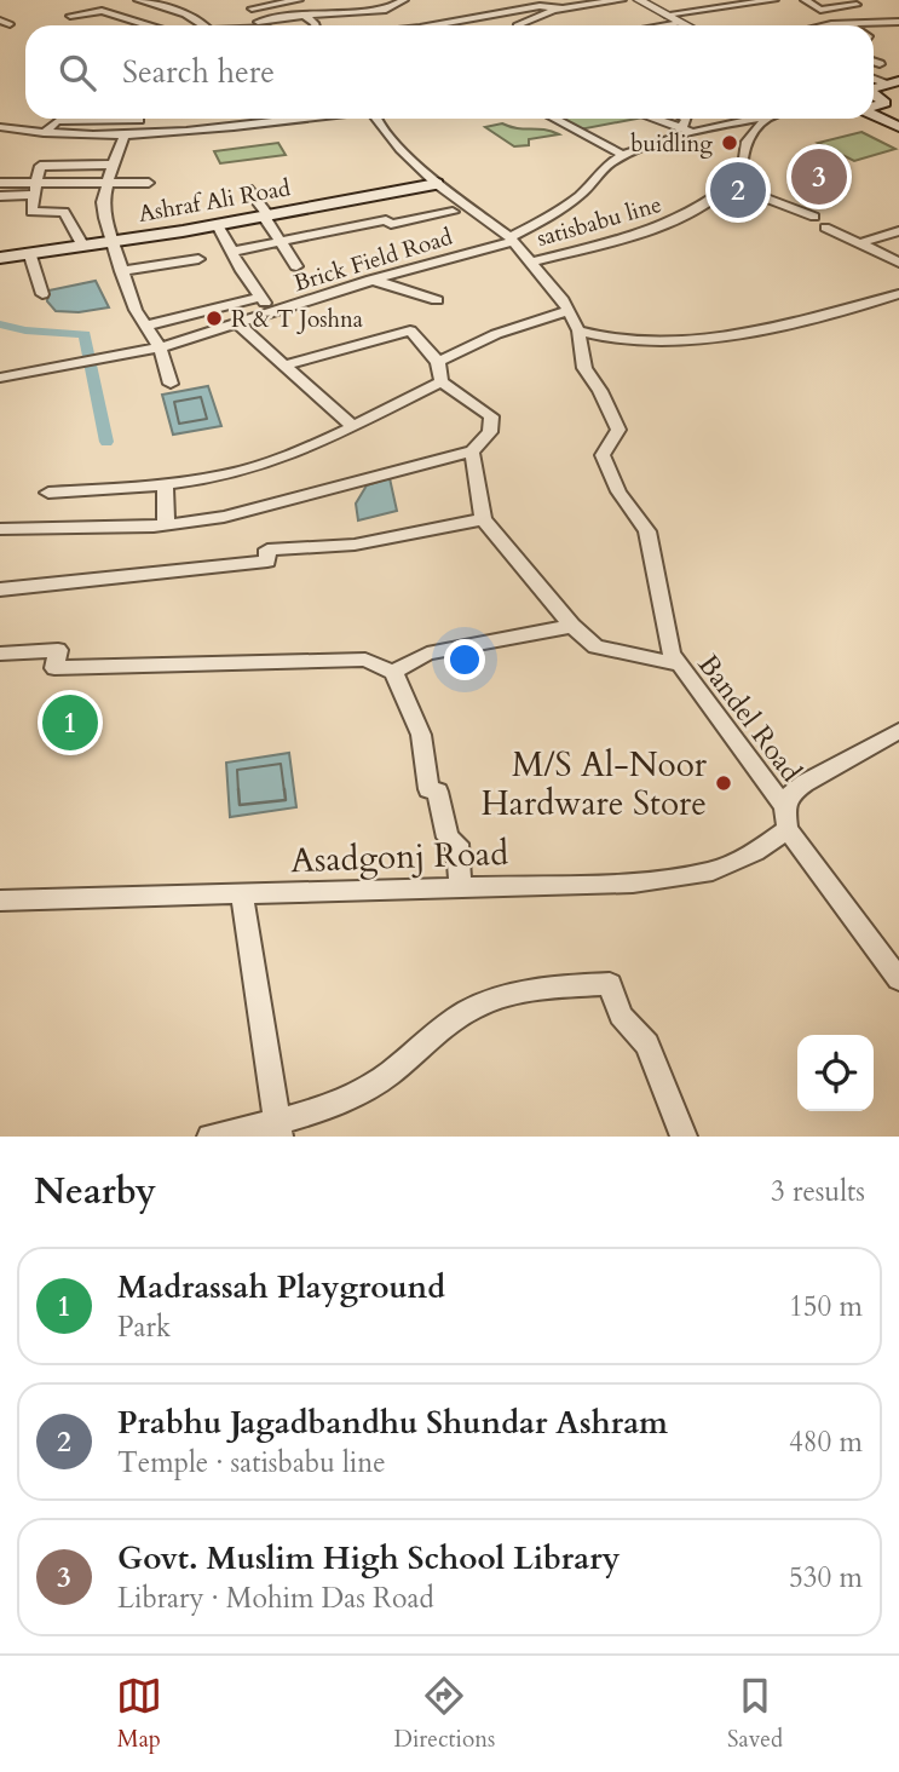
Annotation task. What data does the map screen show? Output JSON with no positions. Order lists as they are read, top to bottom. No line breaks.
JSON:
{"streets":{"main road":["Ashraf Ali Road"],"street":["satisbabu line","Brick Field Road","Bandel Road","Asadgonj Road"]},"crossings":[["Ashraf Ali Road","Bandel Road"],["satisbabu line","Bandel Road"],["Brick Field Road","Bandel Road"],["Bandel Road","Asadgonj Road"]],"places":["buidling","R & T Joshna","M/S Al-Noor Hardware Store"],"page":{"search":"Search here","pins":["3","2","1"],"heading":["Nearby","3 results"],"list":[{"mark":"1","name":"Madrassah Playground","note":"Park","value":"150 m"},{"mark":"2","name":"Prabhu Jagadbandhu Shundar Ashram","note":"Temple · satisbabu line","value":"480 m"},{"mark":"3","name":"Govt. Muslim High School Library","note":"Library · Mohim Das Road","value":"530 m"}],"nav":["Map","Directions","Saved"]}}
